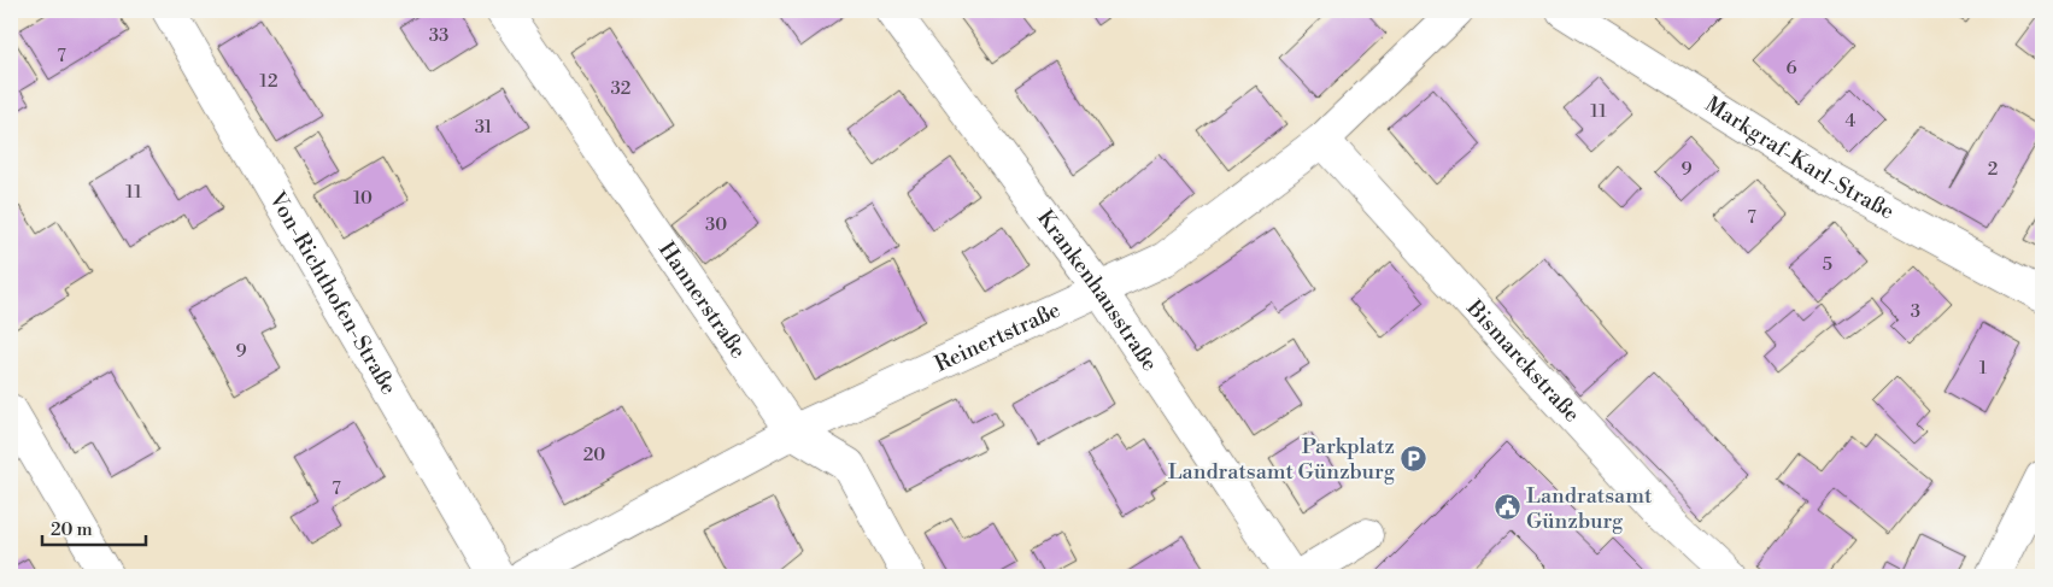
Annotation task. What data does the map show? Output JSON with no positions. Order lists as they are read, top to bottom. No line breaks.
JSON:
{"streets":{"street":["Markgraf-Karl-Straße","Krankenhausstraße","Von-Richthofen-Straße","Hannerstraße","Reinertstraße","Bismarckstraße"]},"crossings":[["Krankenhausstraße","Reinertstraße"],["Hannerstraße","Reinertstraße"],["Reinertstraße","Bismarckstraße"]],"places":{"parking":["Parkplatz Landratsamt Günzburg"],"public building":["Landratsamt Günzburg"]},"house_numbers":["33","7","6","12","32","11","4","31","9","2","11","10","7","30","5","3","9","1","20","7"],"scale_bar":"20 m"}
